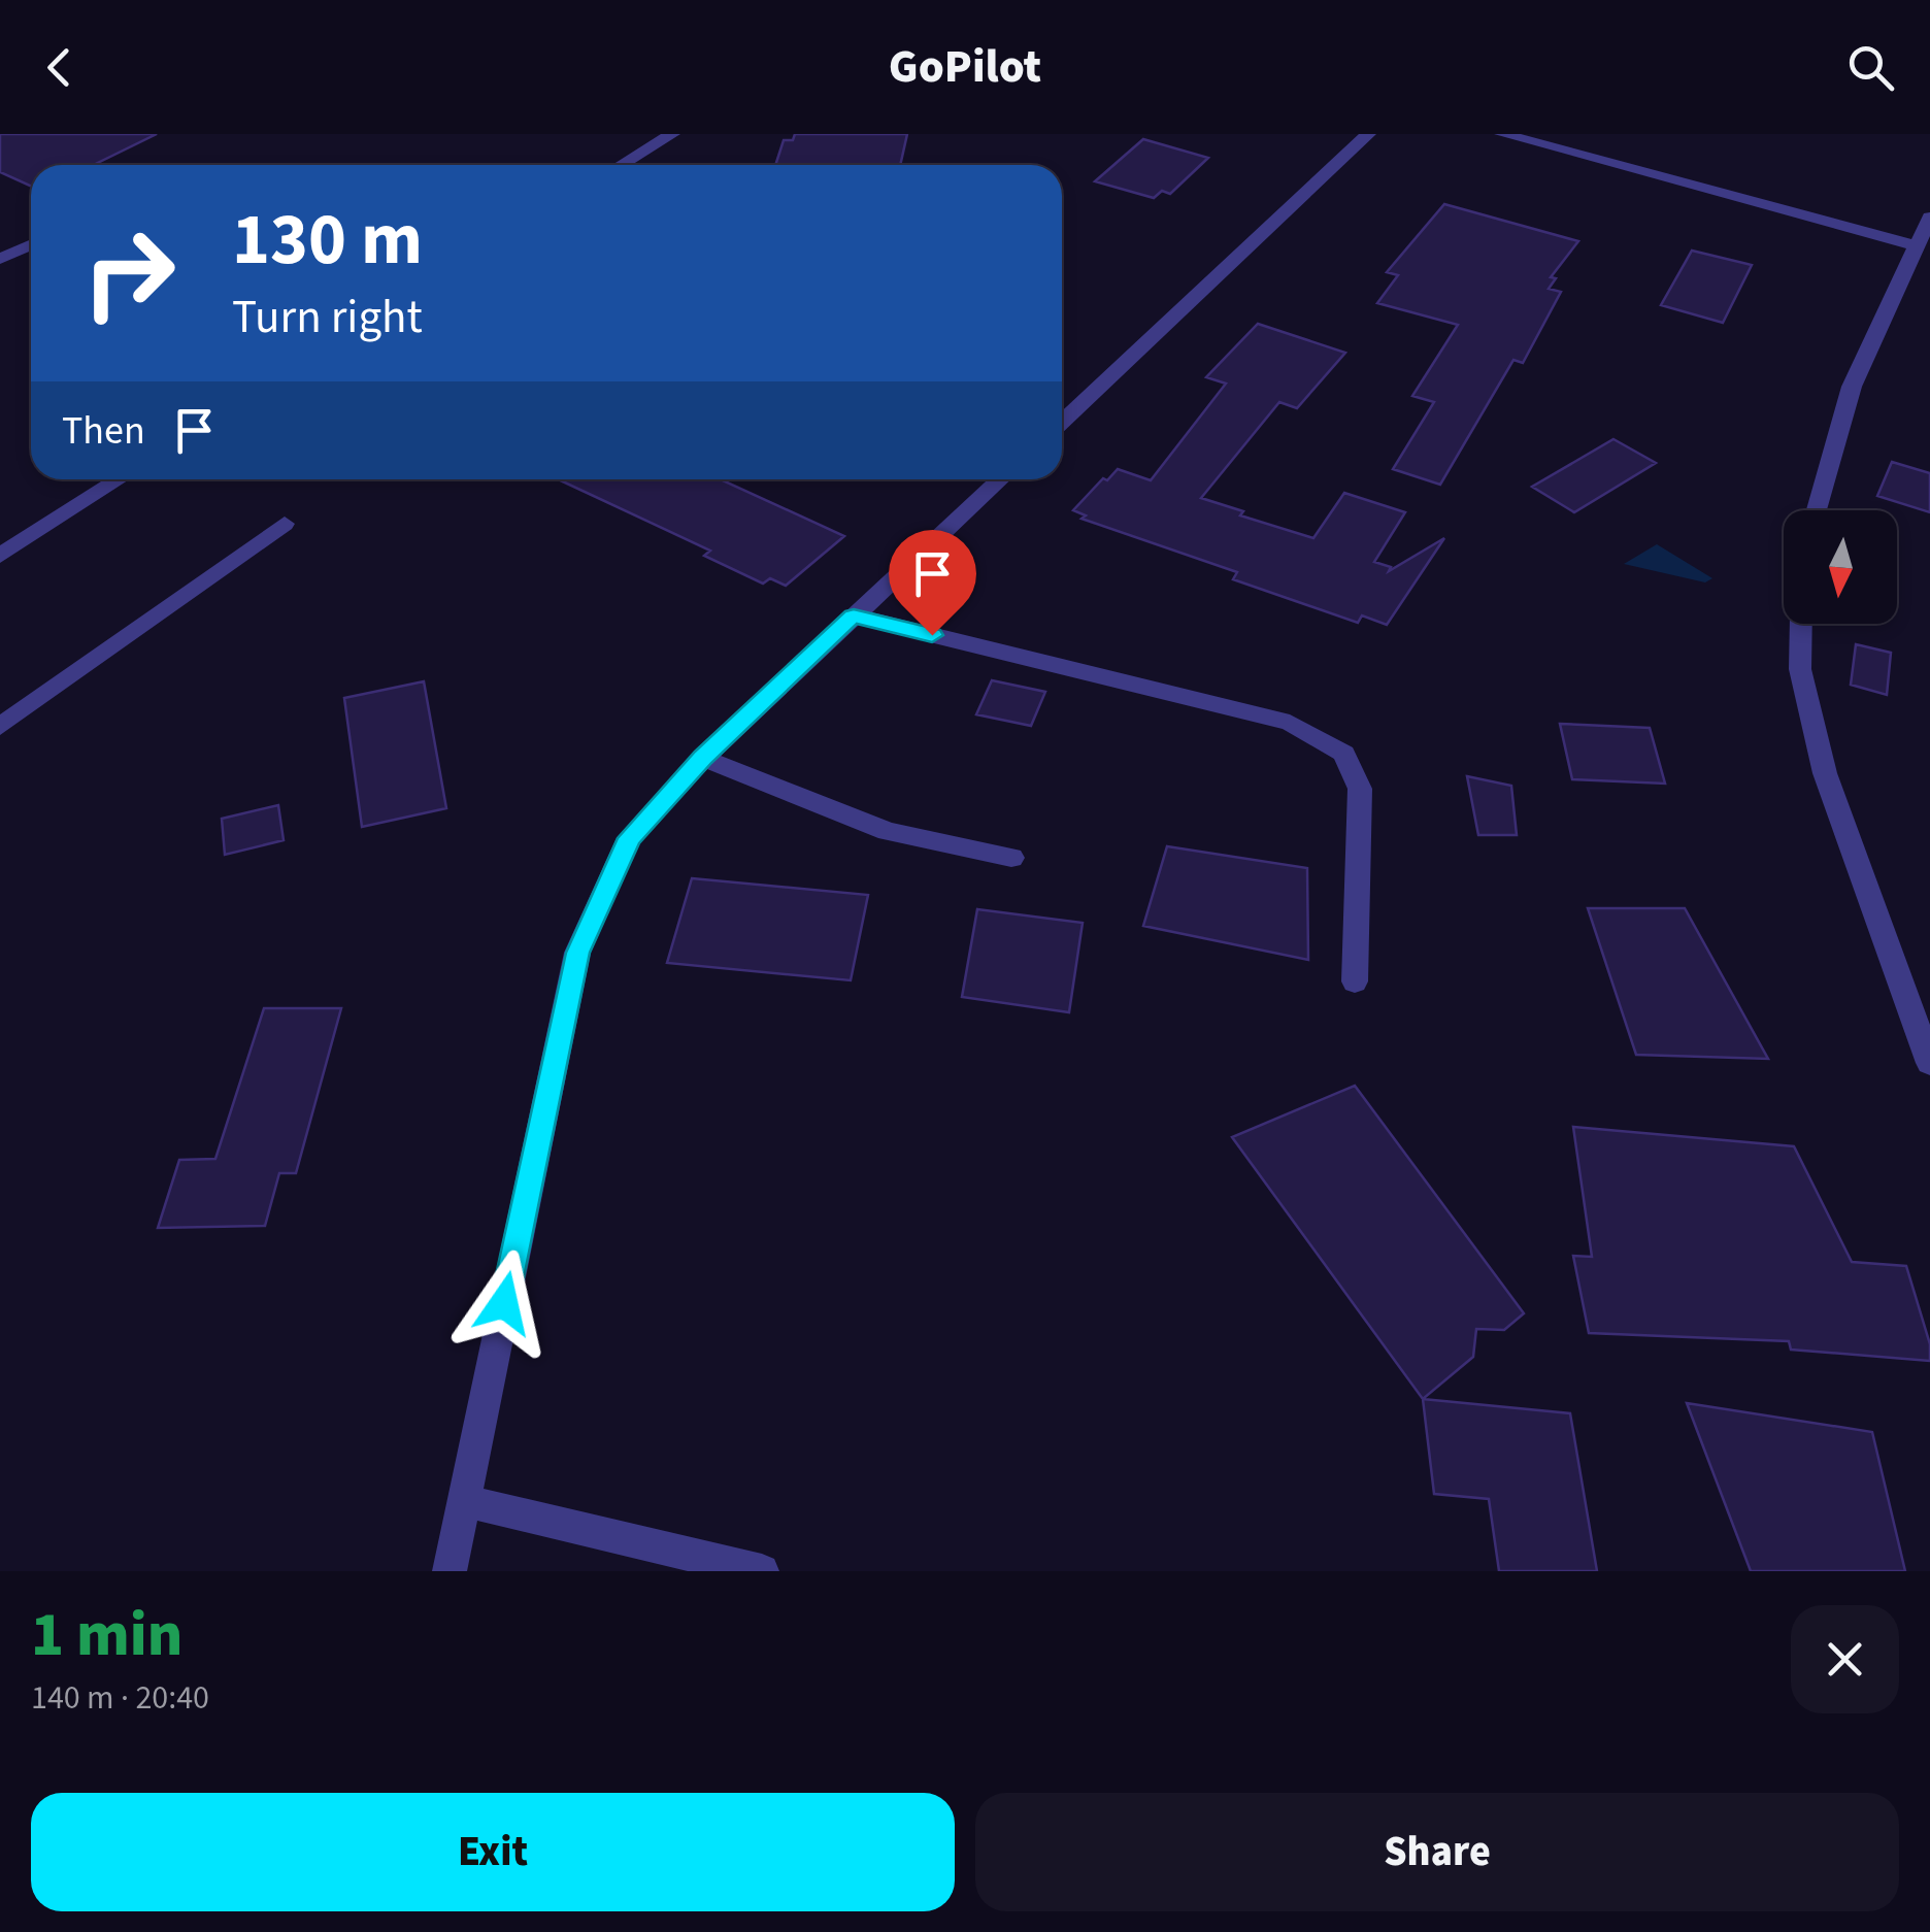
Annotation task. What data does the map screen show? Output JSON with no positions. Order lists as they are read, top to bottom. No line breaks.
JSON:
{"north":"bottom","page":{"header":"GoPilot","turn":["130 m","Turn right"],"then":"Then","heading":["1 min","140 m · 20:40"],"buttons":["Exit","Share"]}}
